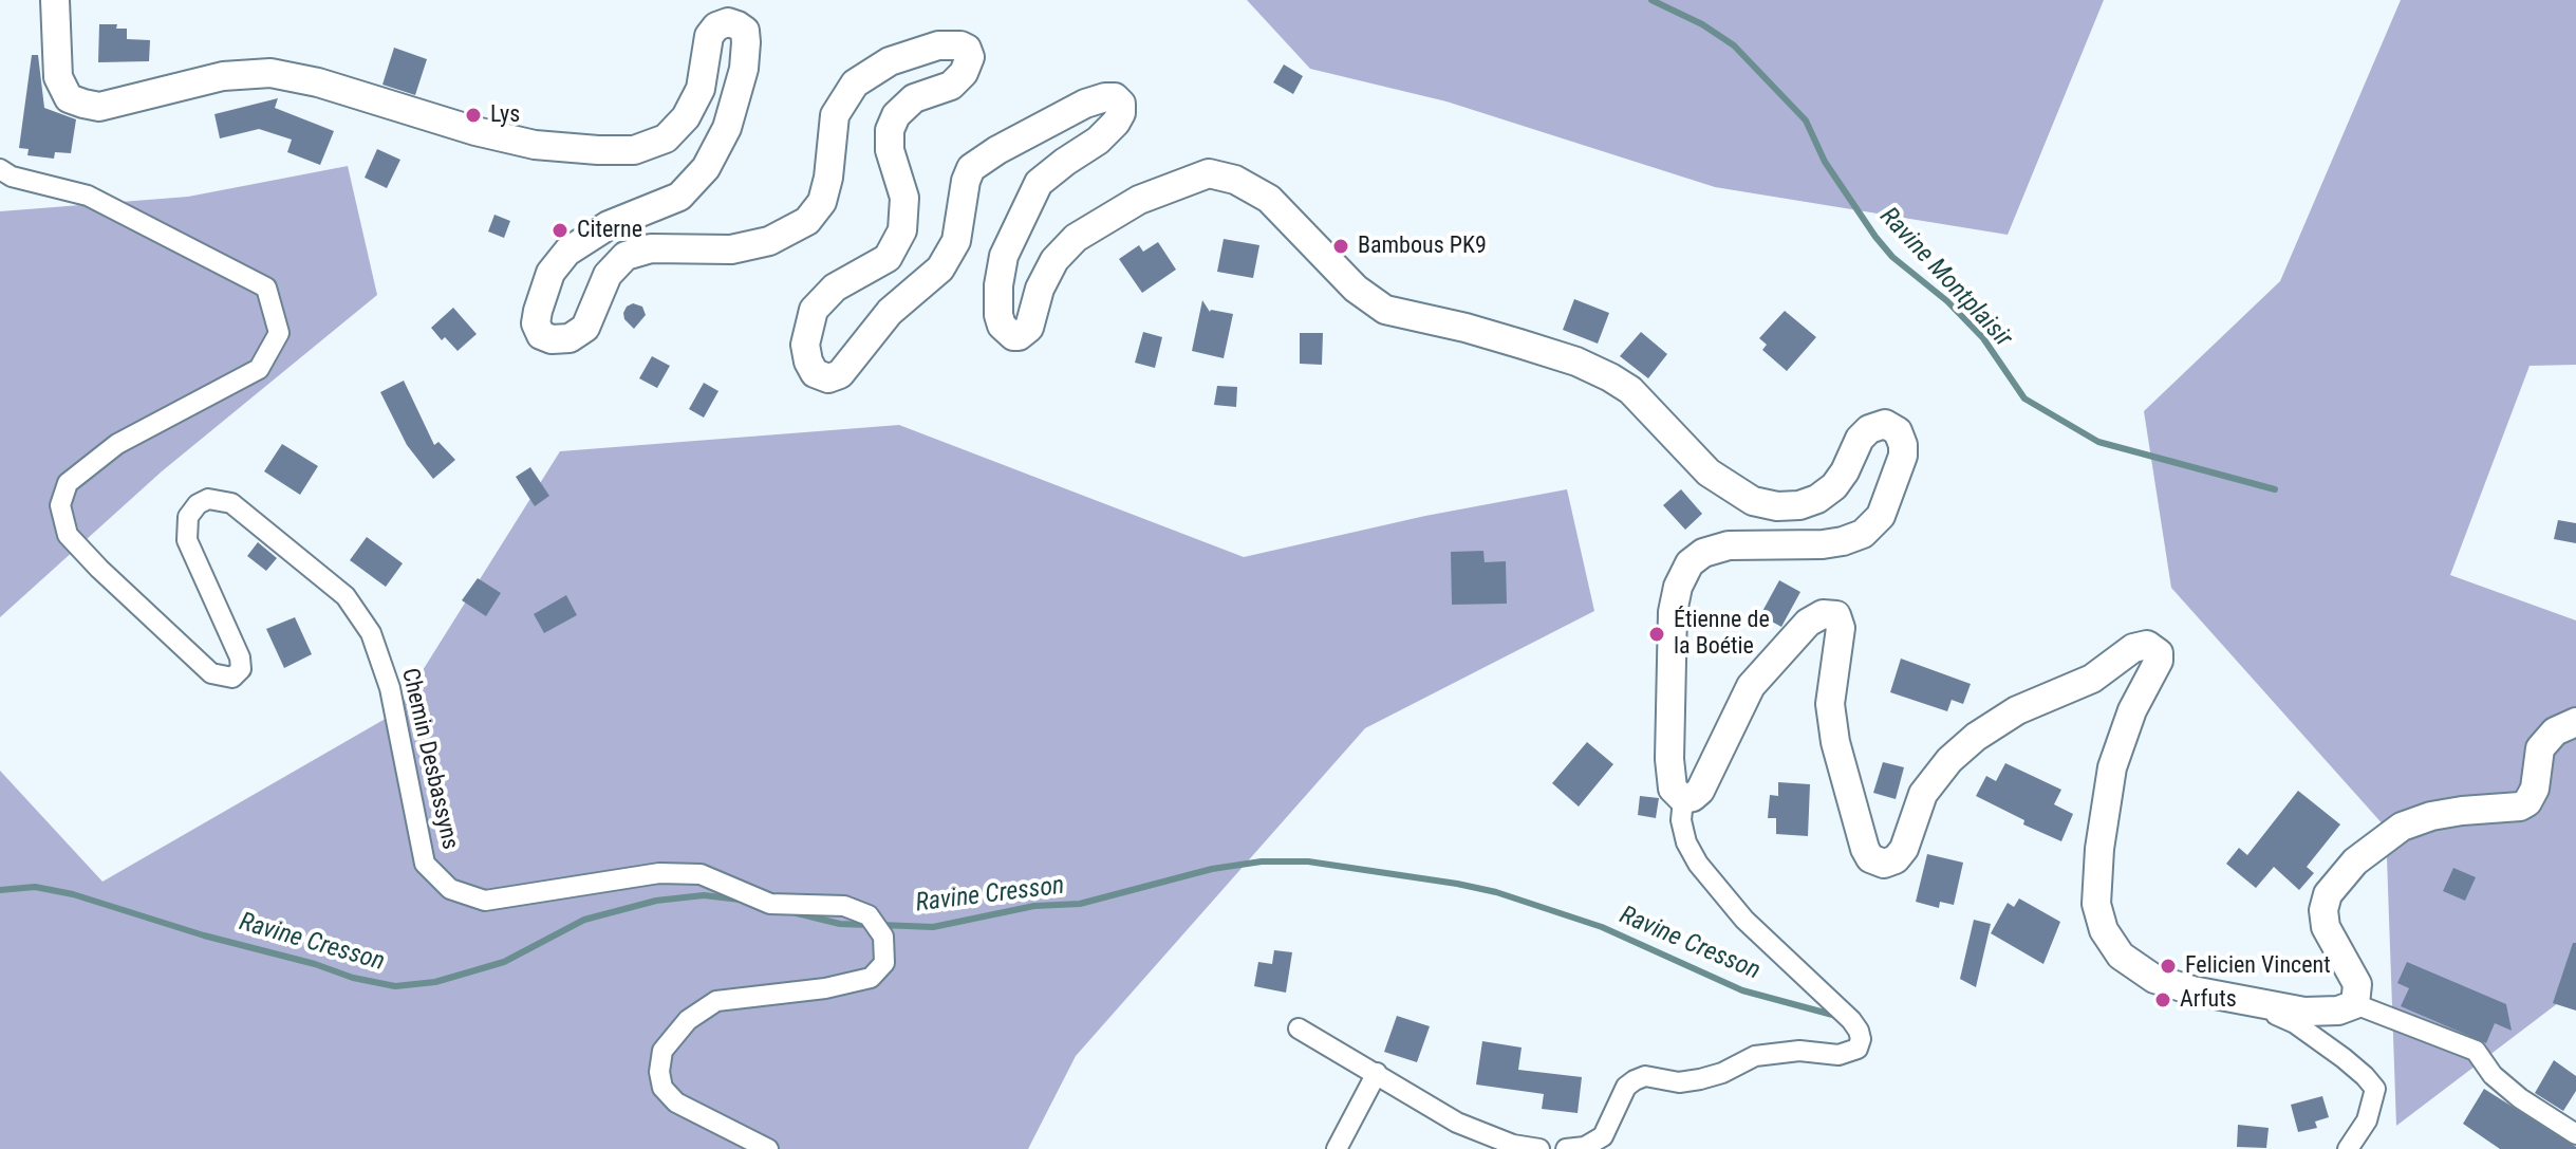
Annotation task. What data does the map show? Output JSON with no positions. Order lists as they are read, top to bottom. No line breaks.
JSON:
{"streets":{"street":["Chemin Desbassyns"]},"water":["Ravine Montplaisir","Ravine Cresson"],"places":["Lys","Citerne","Bambous PK9","Étienne de la Boétie","Felicien Vincent","Arfuts"]}
